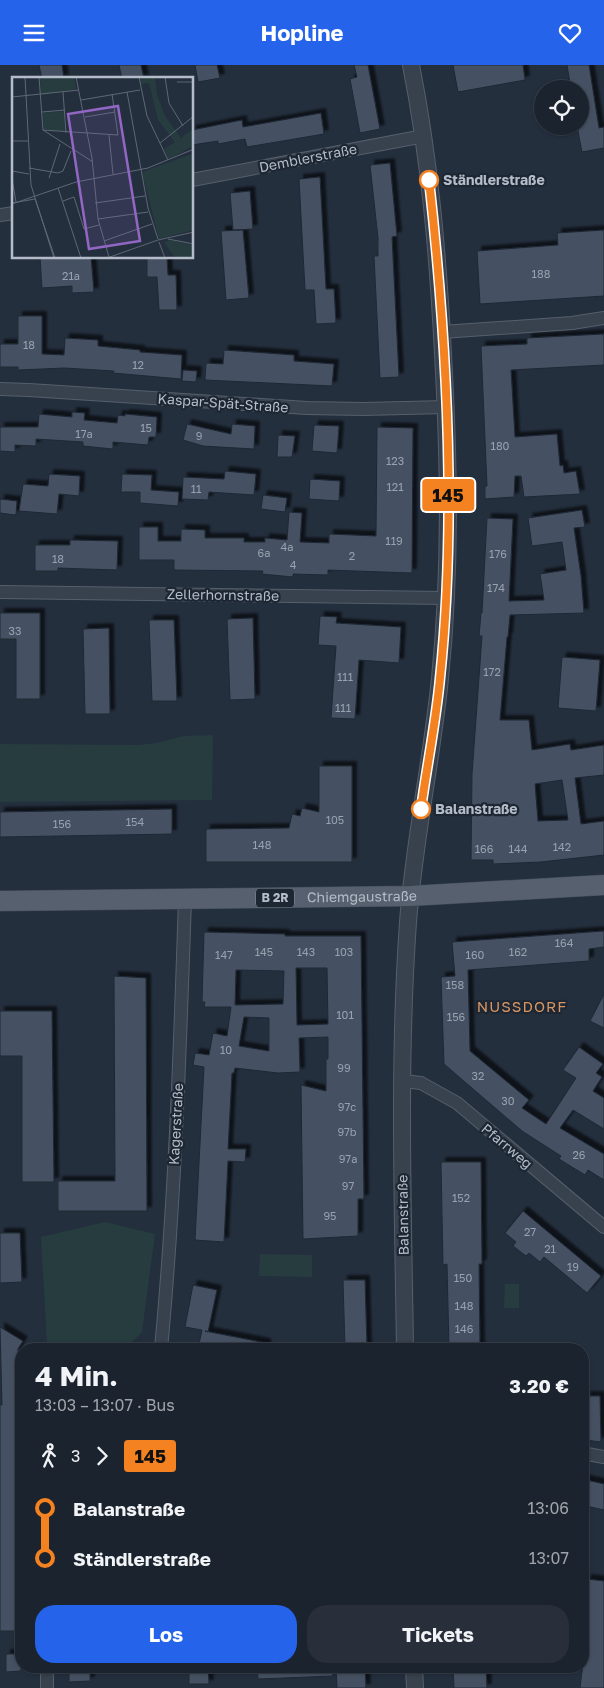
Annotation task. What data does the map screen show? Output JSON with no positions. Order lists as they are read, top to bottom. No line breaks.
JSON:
{"streets":{"main road":["Chiemgaustraße","B 2R"],"street":["Demblerstraße","Kaspar-Spät-Straße","Zellerhornstraße","Kagerstraße","Pfarrweg","Balanstraße"]},"crossings":[["Demblerstraße","Balanstraße"],["Kaspar-Spät-Straße","Balanstraße"],["Zellerhornstraße","Balanstraße"],["Chiemgaustraße","Kagerstraße"],["Chiemgaustraße","Balanstraße"],["Pfarrweg","Balanstraße"]],"districts":["NUSSDORF"],"places":["Ständlerstraße","Balanstraße"],"lines":["bus line 145"],"house_numbers":["188","21a","18","12","15","17a","9","180","123","121","11","119","4a","6a","176","2","18","4","174","33","172","111","111","105","154","156","148","142","166","144","164","145","143","103","162","147","160","158","101","156","10","99","32","30","97c","97b","26","97a","97","152","95","27","21","19","150","148","146"],"page":{"header":"Hopline","on_map":"145","heading":["4 Min.","13:03 – 13:07 · Bus","3.20 €"],"legs":["3","145"],"list":[{"name":"Balanstraße","value":"13:06"},{"name":"Ständlerstraße","value":"13:07"}],"buttons":["Los","Tickets"]}}
